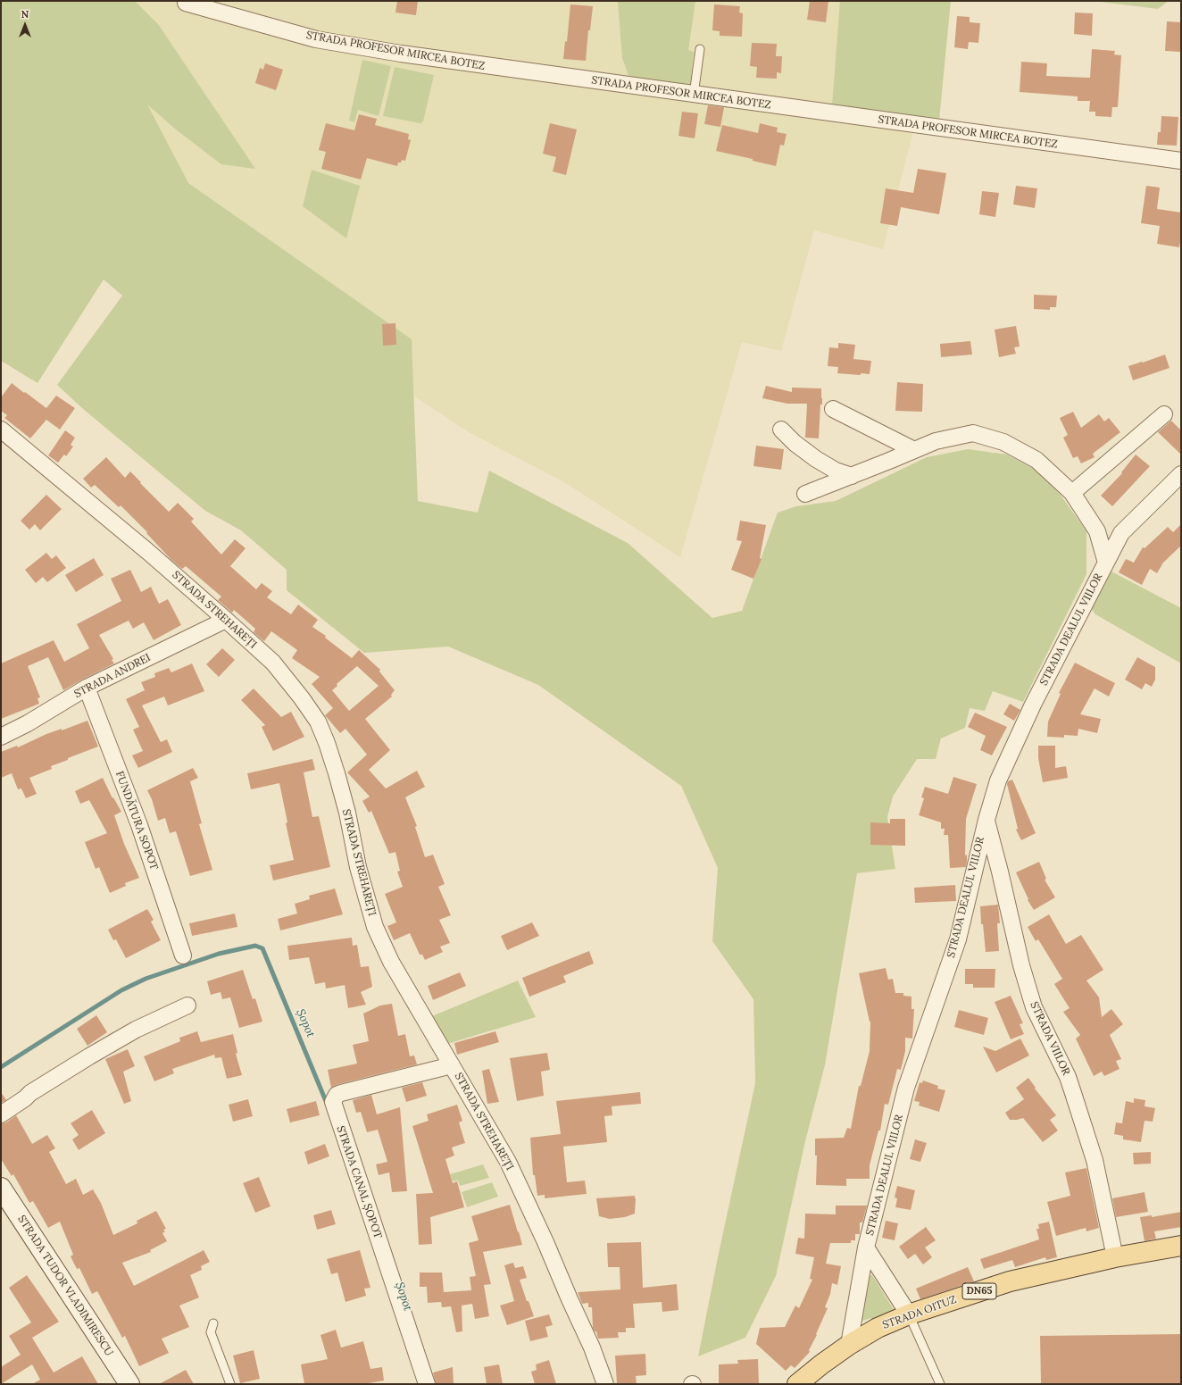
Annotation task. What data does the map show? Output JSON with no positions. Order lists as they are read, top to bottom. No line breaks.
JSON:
{"streets":{"main road":["STRADA TUDOR VLADIMIRESCU","DN65","STRADA OITUZ"],"street":["STRADA PROFESOR MIRCEA BOTEZ","STRADA STREHAREȚI","STRADA DEALUL VIILOR","STRADA ANDREI","FUNDĂTURA SOPOT","STRADA VIILOR","STRADA CANAL ȘOPOT"]},"crossings":[["STRADA STREHAREȚI","STRADA ANDREI"],["STRADA STREHAREȚI","STRADA CANAL ȘOPOT"],["STRADA DEALUL VIILOR","STRADA VIILOR"],["STRADA DEALUL VIILOR","STRADA OITUZ"],["STRADA ANDREI","FUNDĂTURA SOPOT"],["STRADA VIILOR","STRADA OITUZ"]],"water":["Șopot"],"north":"top"}
